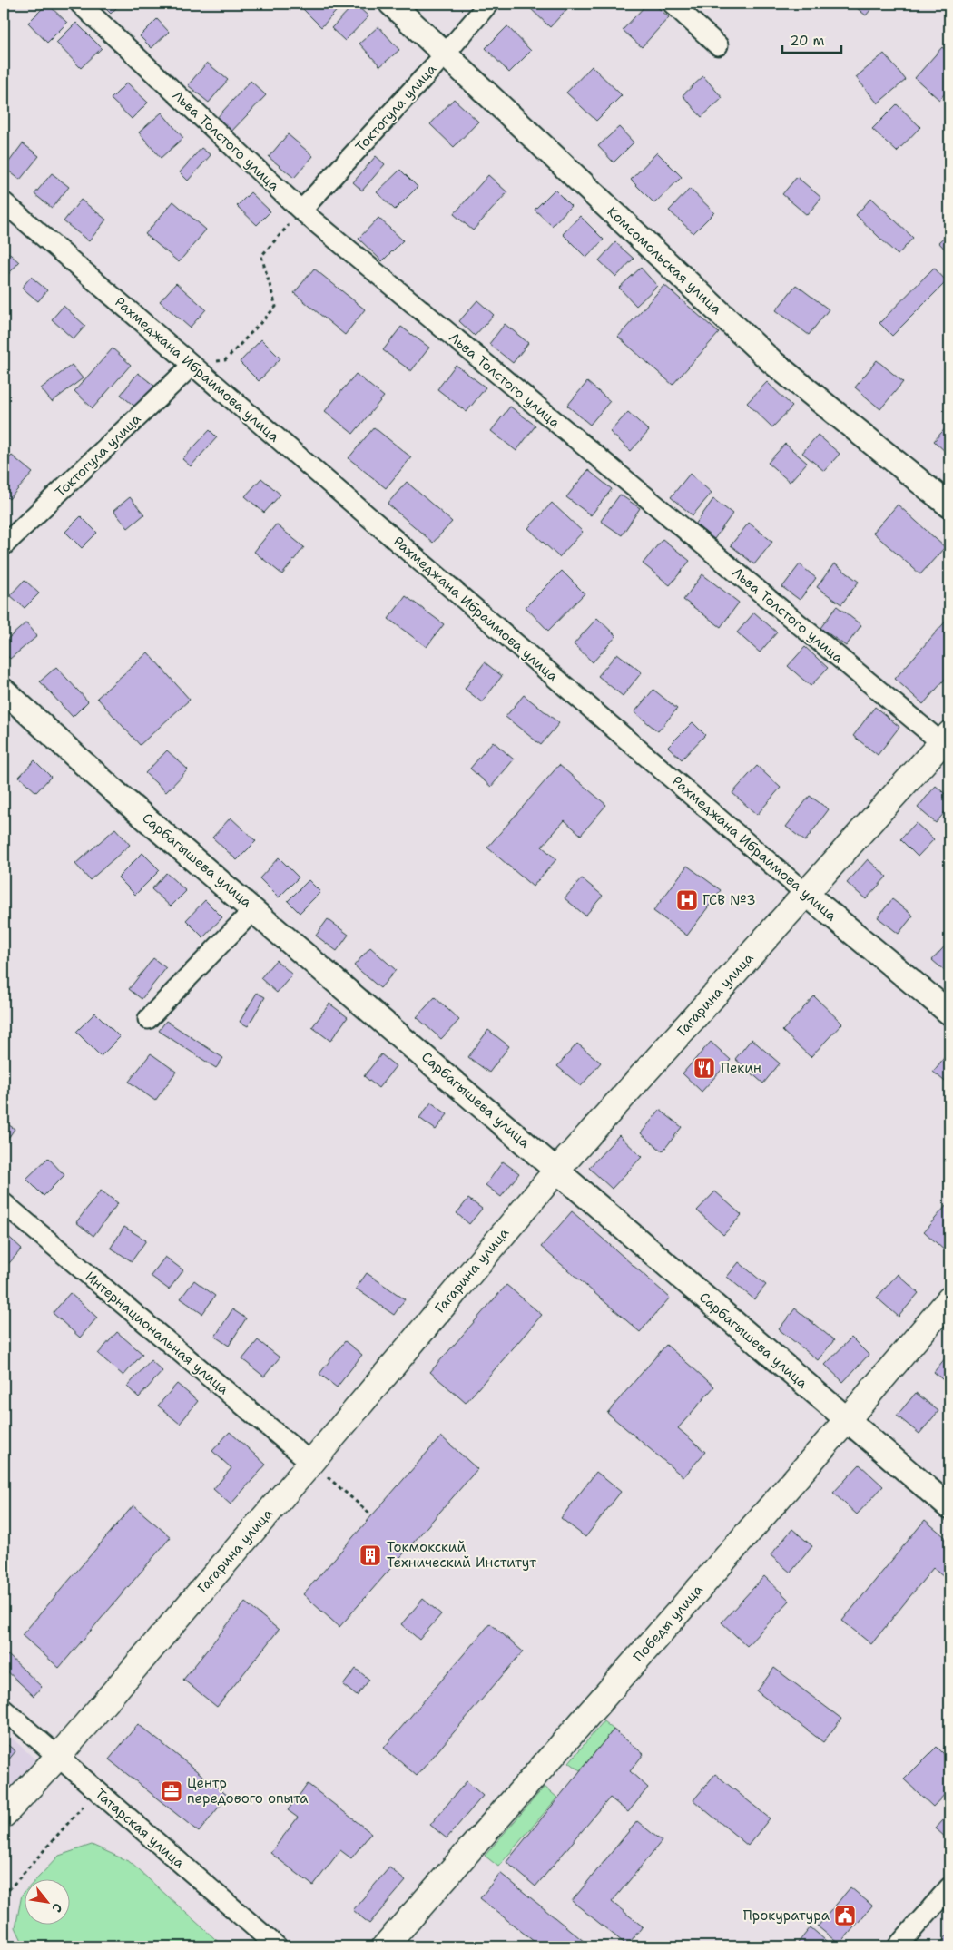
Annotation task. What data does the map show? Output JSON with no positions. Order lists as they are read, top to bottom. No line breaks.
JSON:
{"streets":{"main road":["Гагарина улица","Победы улица"],"street":["Токтогула улица","Льва Толстого улица","Комсомольская улица","Рахмеджана Ибраимова улица","Сарбагышева улица","Интернациональная улица","Татарская улица"]},"crossings":[["Токтогула улица","Льва Толстого улица"],["Токтогула улица","Комсомольская улица"],["Токтогула улица","Рахмеджана Ибраимова улица"],["Льва Толстого улица","Гагарина улица"],["Рахмеджана Ибраимова улица","Гагарина улица"],["Сарбагышева улица","Гагарина улица"],["Сарбагышева улица","Победы улица"],["Гагарина улица","Интернациональная улица"],["Гагарина улица","Татарская улица"]],"places":{"hospital":["ГСВ №3"],"restaurant":["Пекин"],"building":["Токмокский Технический Институт"],"office":["Центр передового опыта"],"public building":["Прокуратура"]},"scale_bar":"20 m","north":"bottom right"}
